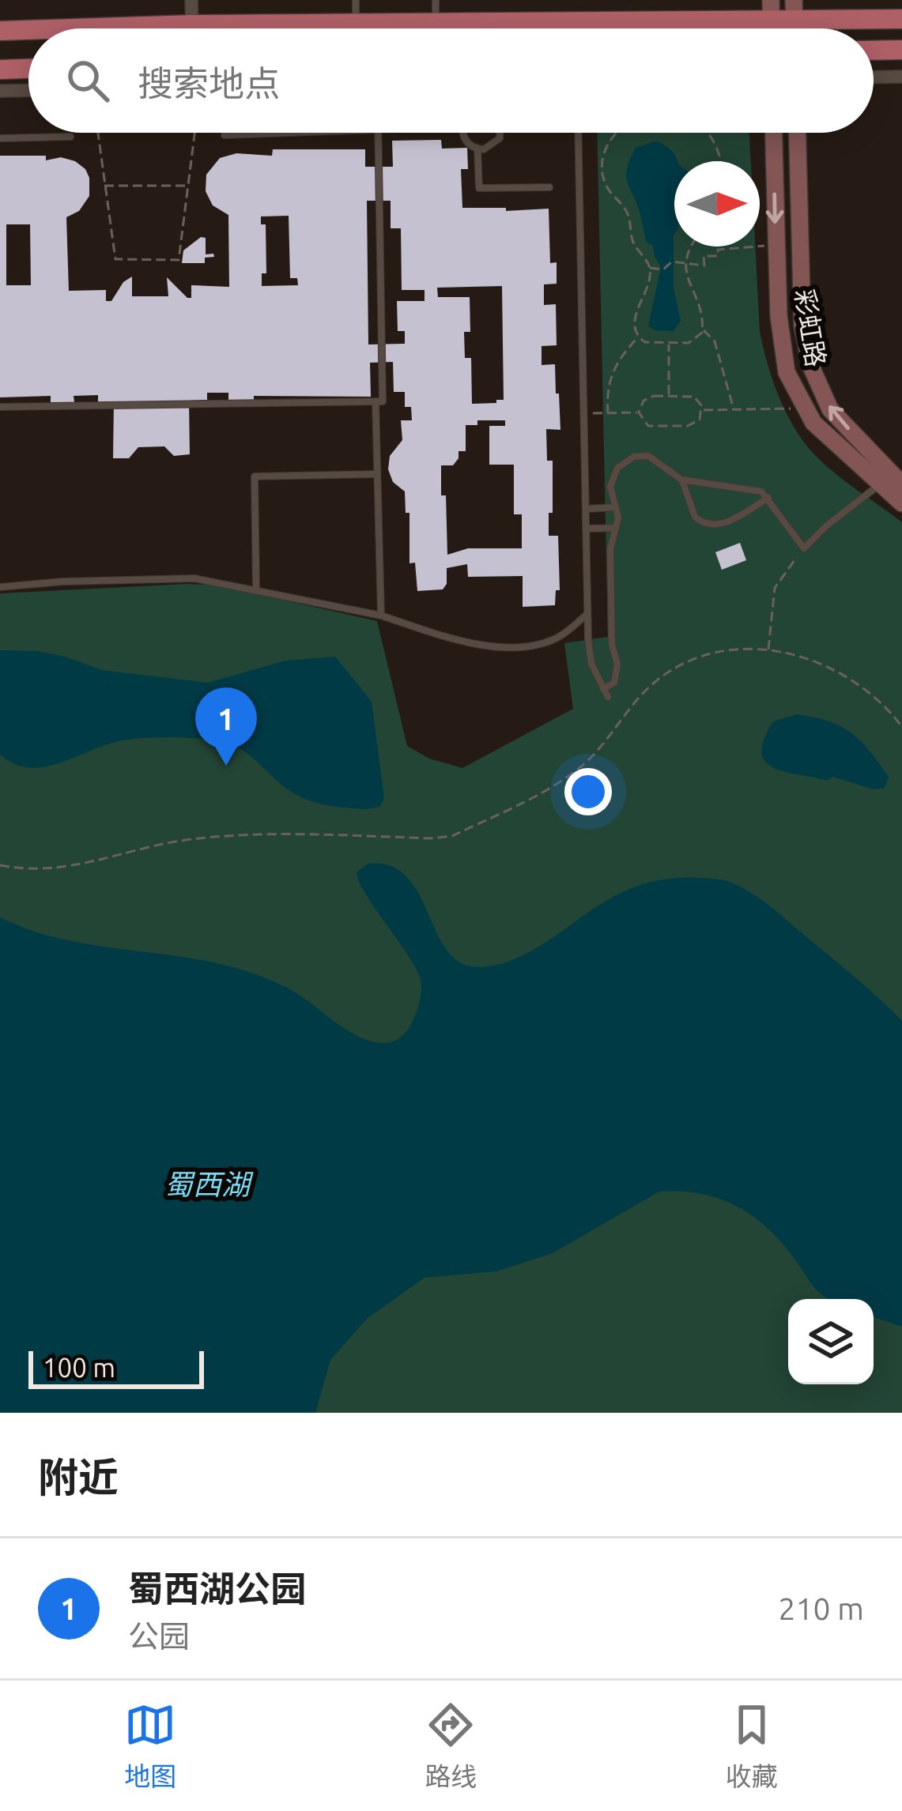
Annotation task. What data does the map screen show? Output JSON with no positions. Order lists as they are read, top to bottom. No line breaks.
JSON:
{"streets":{"main road":["彩虹路"]},"water":["蜀西湖"],"scale_bar":"100 m","north":"right","page":{"search":"搜索地点","pins":"1","scale":"100 m","heading":"附近","list":[{"mark":"1","name":"蜀西湖公园","note":"公园","value":"210 m"}],"nav":["地图","路线","收藏"]}}
